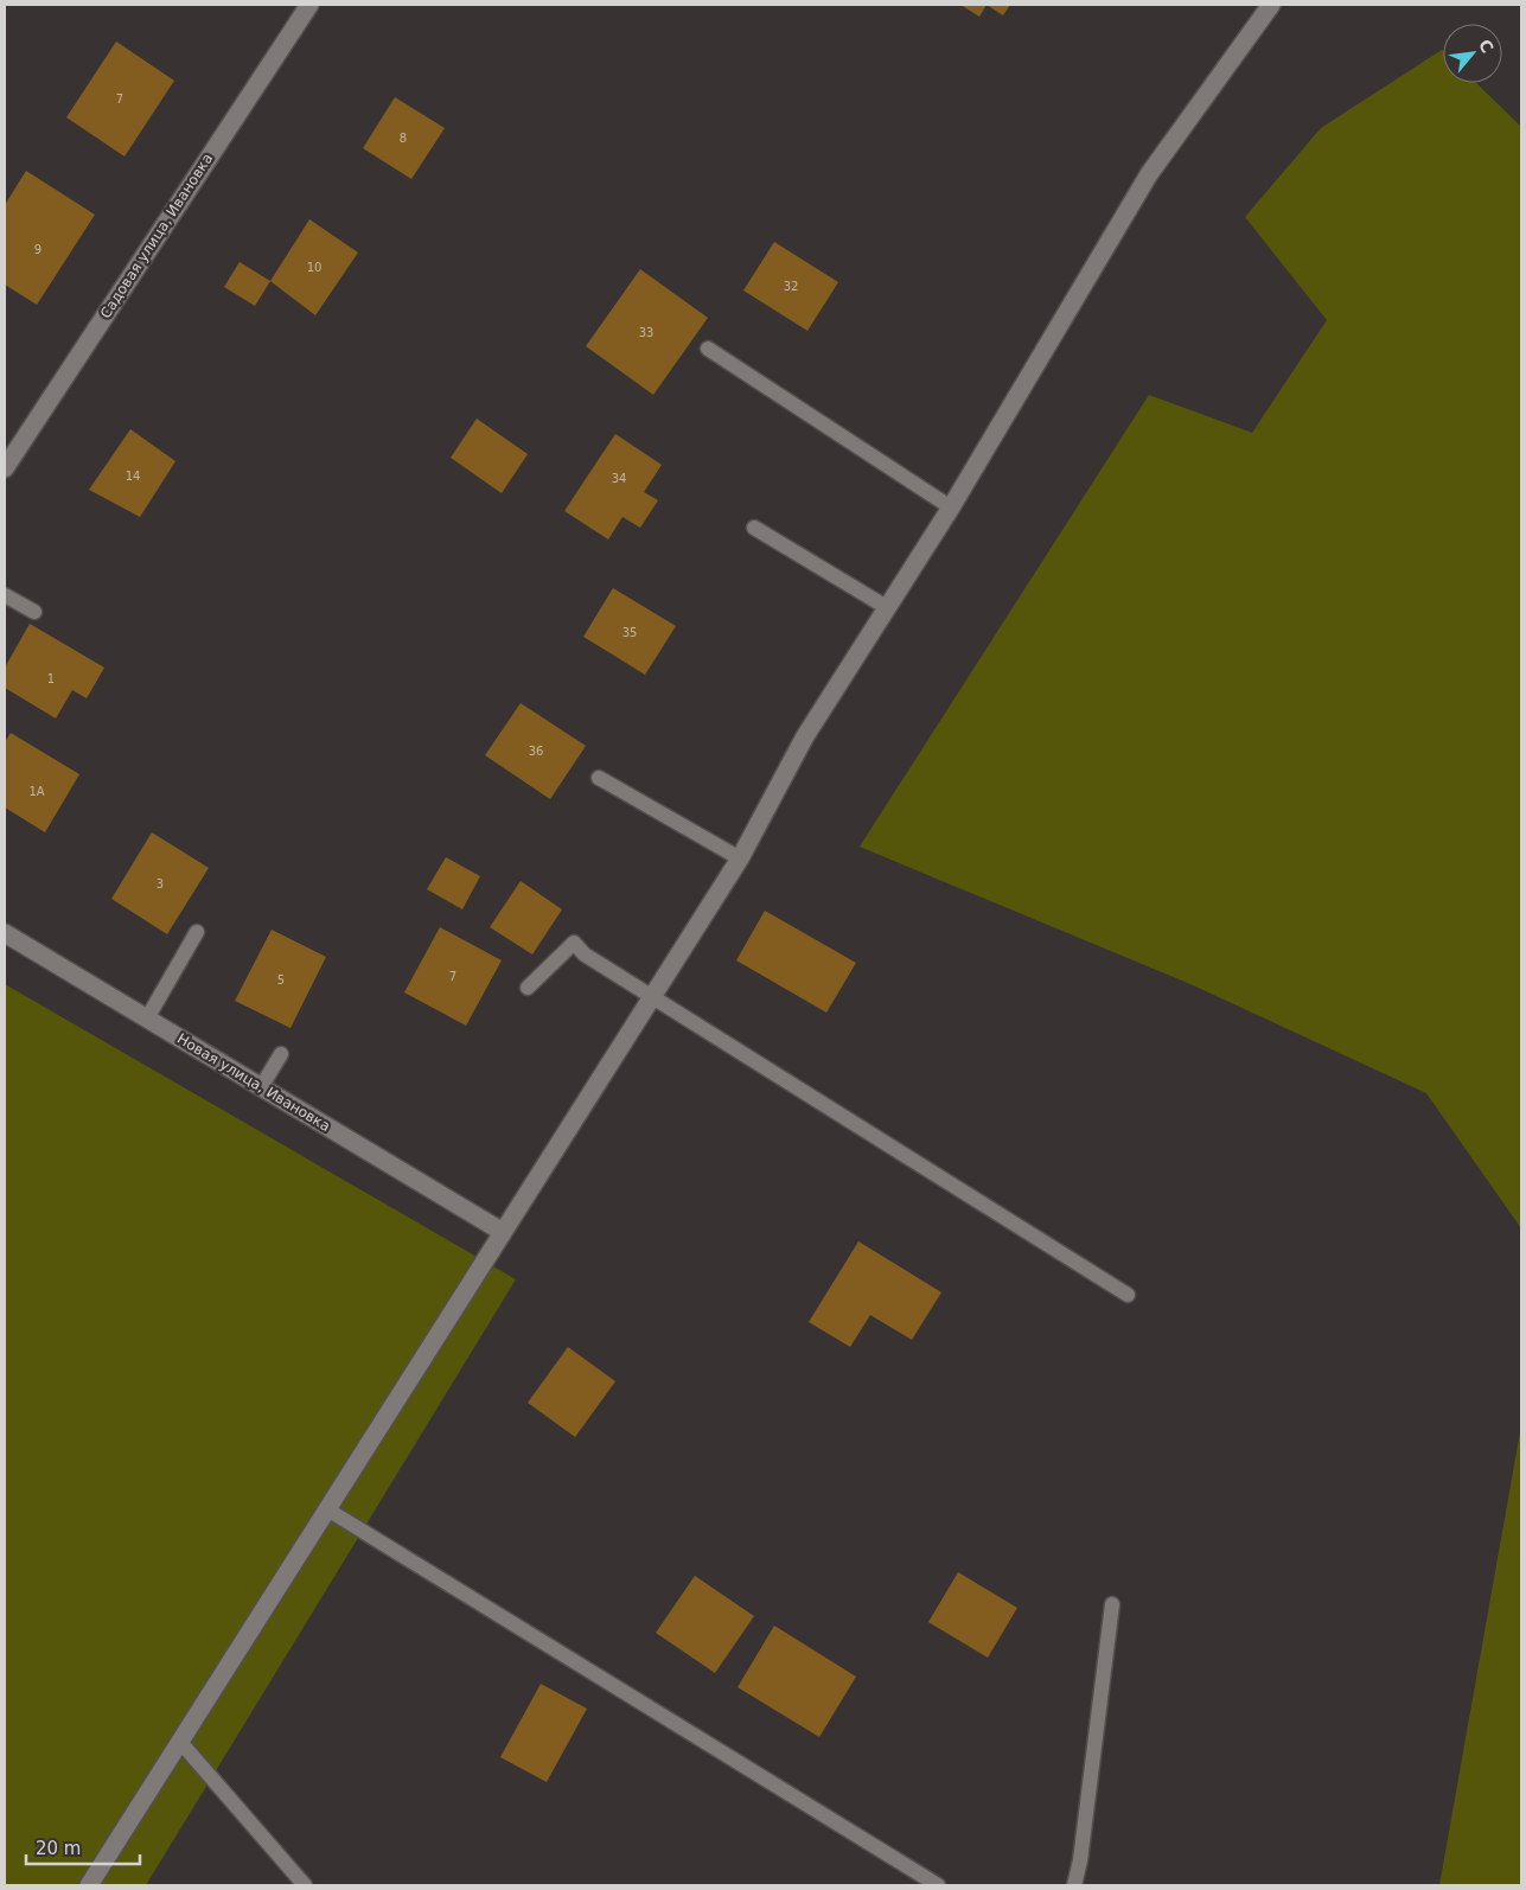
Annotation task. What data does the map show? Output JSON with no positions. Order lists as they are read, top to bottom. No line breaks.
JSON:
{"streets":{"street":["Садовая улица, Ивановка","Новая улица, Ивановка"]},"house_numbers":["7","8","9","10","32","33","14","34","35","1","36","1А","3","7","5"],"scale_bar":"20 m","north":"top right"}
